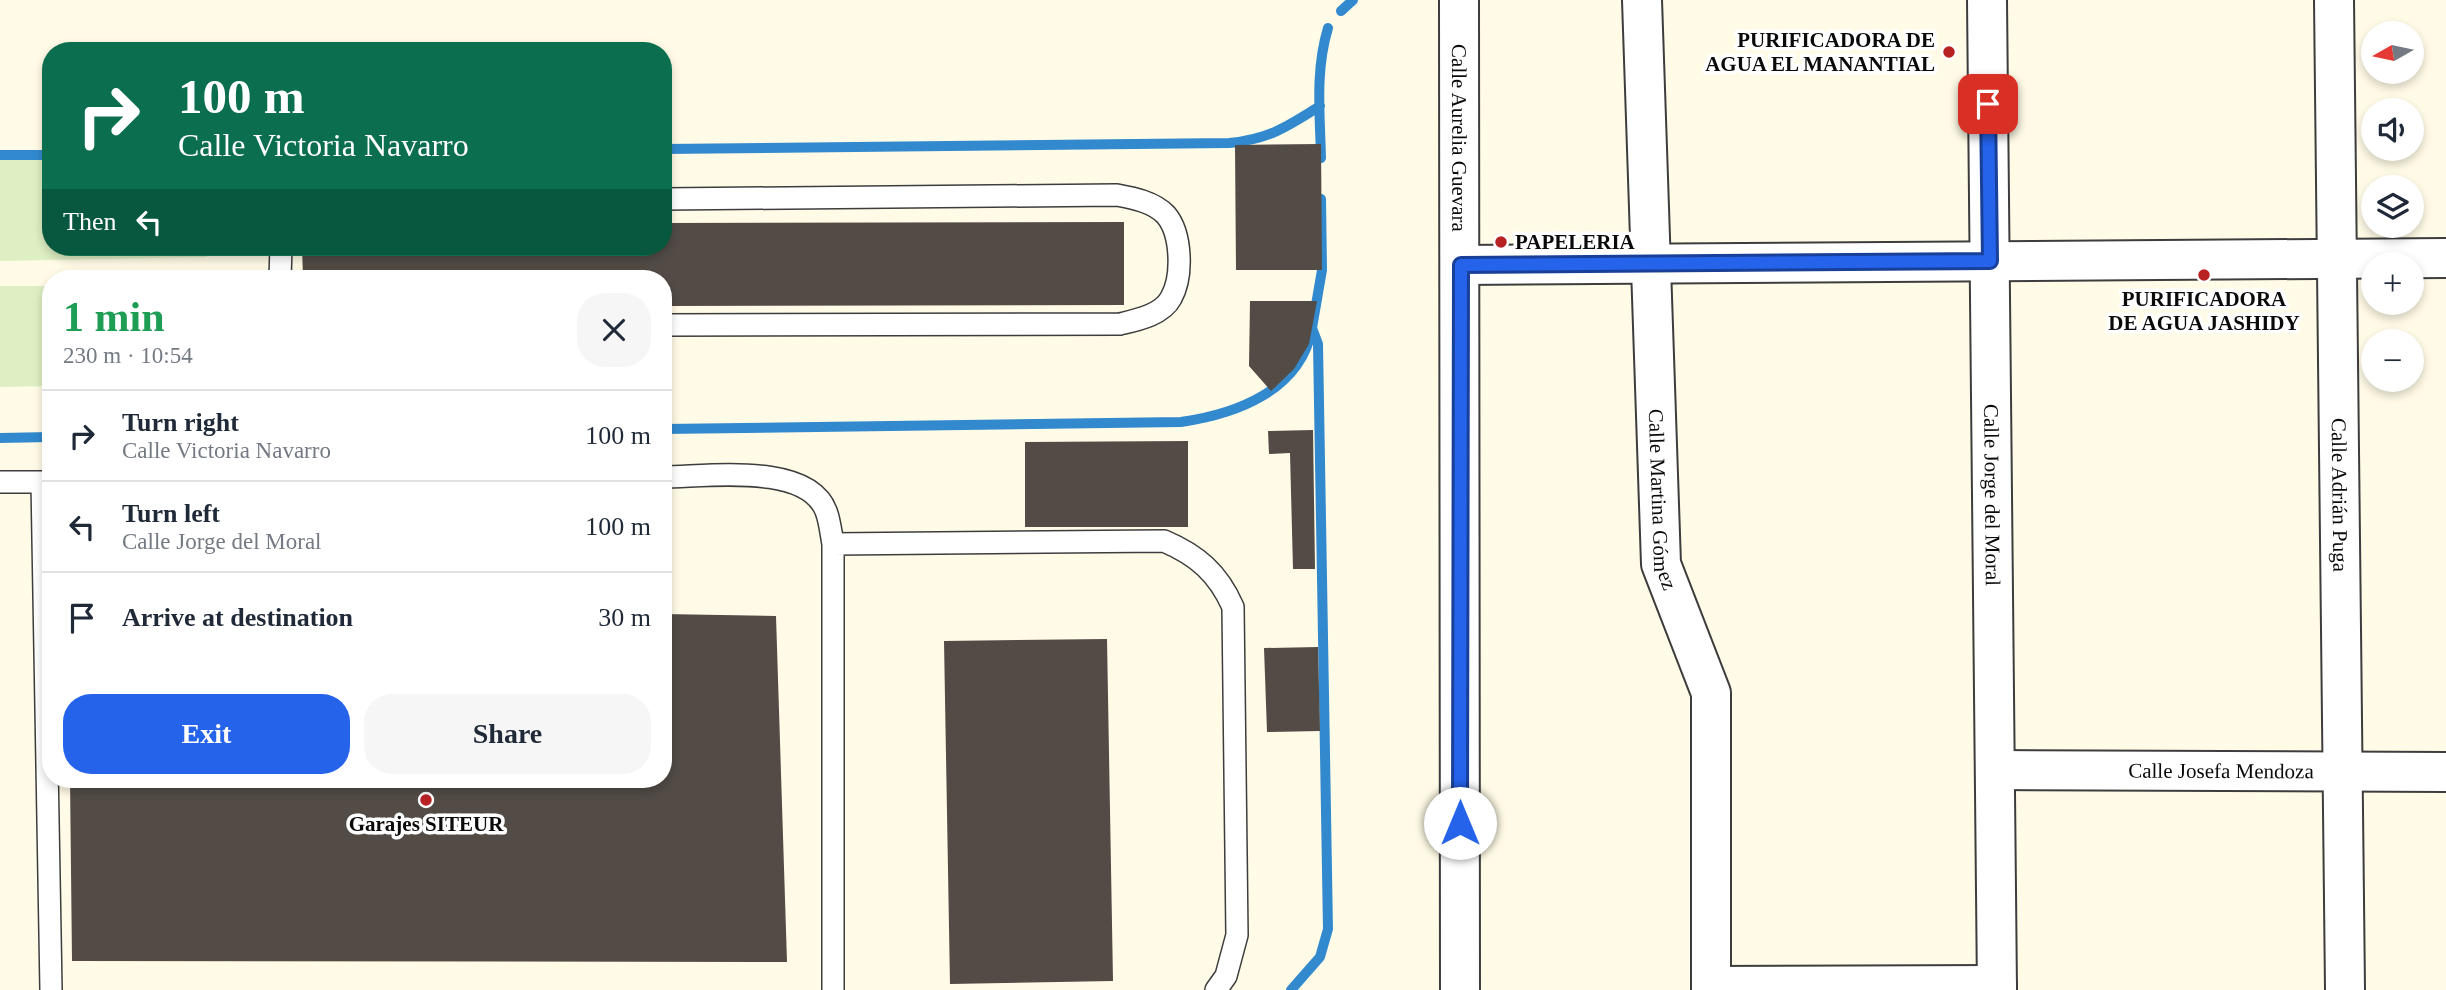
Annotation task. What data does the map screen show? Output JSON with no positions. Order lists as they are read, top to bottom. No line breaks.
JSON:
{"streets":{"street":["Calle Aurelia Guevara","Calle Jorge del Moral","Calle Adrián Puga","Calle Martina Gómez","Calle Josefa Mendoza"]},"crossings":[["Calle Jorge del Moral","Calle Josefa Mendoza"],["Calle Adrián Puga","Calle Josefa Mendoza"]],"places":["PURIFICADORA DE AGUA EL MANANTIAL","PAPELERIA","PURIFICADORA DE AGUA JASHIDY","Garajes SITEUR"],"north":"left","page":{"map_buttons":["+","−"],"turn":["100 m","Calle Victoria Navarro"],"then":"Then","heading":["1 min","230 m · 10:54"],"list":[{"name":"Turn right","note":"Calle Victoria Navarro","value":"100 m"},{"name":"Turn left","note":"Calle Jorge del Moral","value":"100 m"},{"name":"Arrive at destination","value":"30 m"}],"buttons":["Exit","Share"]}}
